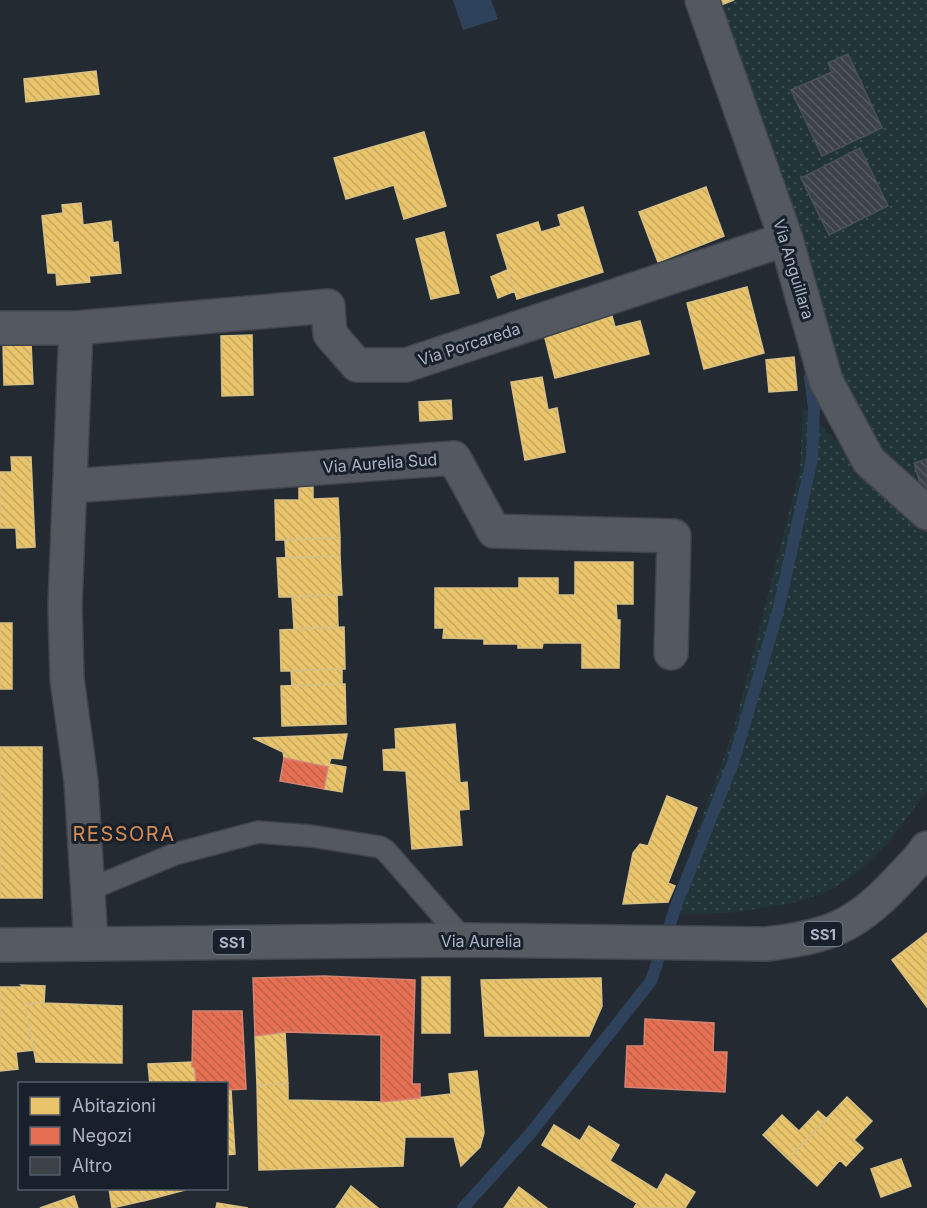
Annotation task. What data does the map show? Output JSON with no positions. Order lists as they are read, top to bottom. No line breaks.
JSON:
{"streets":{"main road":["SS1","Via Aurelia"],"street":["Via Anguillara","Via Porcareda","Via Aurelia Sud"]},"crossings":[["Via Anguillara","Via Porcareda"]],"districts":["RESSORA"],"legend":["Abitazioni","Negozi","Altro"]}
